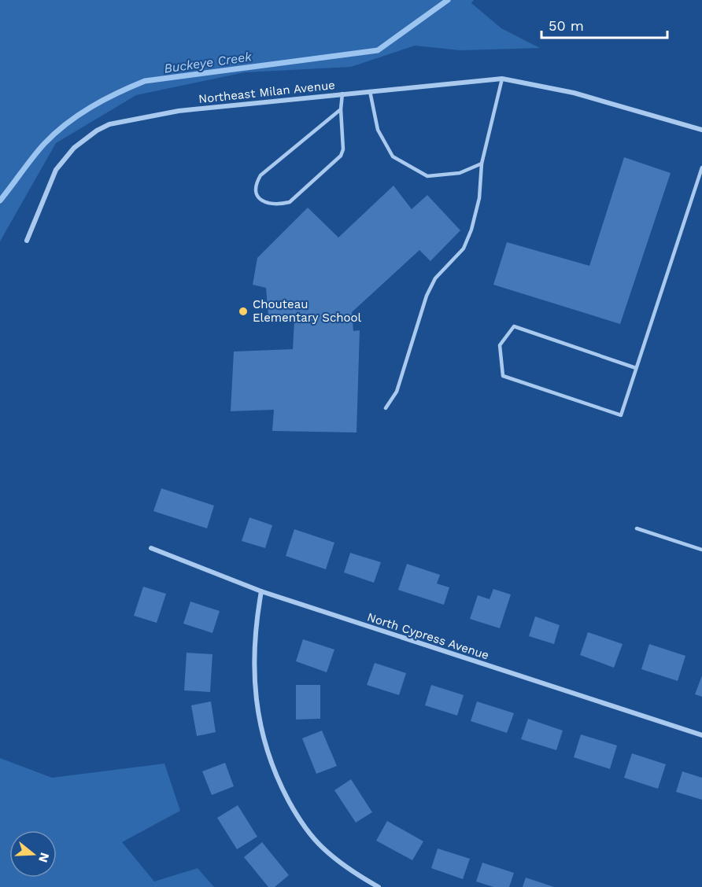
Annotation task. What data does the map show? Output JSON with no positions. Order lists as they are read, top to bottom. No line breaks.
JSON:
{"streets":{"street":["Northeast Milan Avenue","North Cypress Avenue"]},"water":["Buckeye Creek"],"places":["Chouteau Elementary School"],"scale_bar":"50 m","north":"right"}
